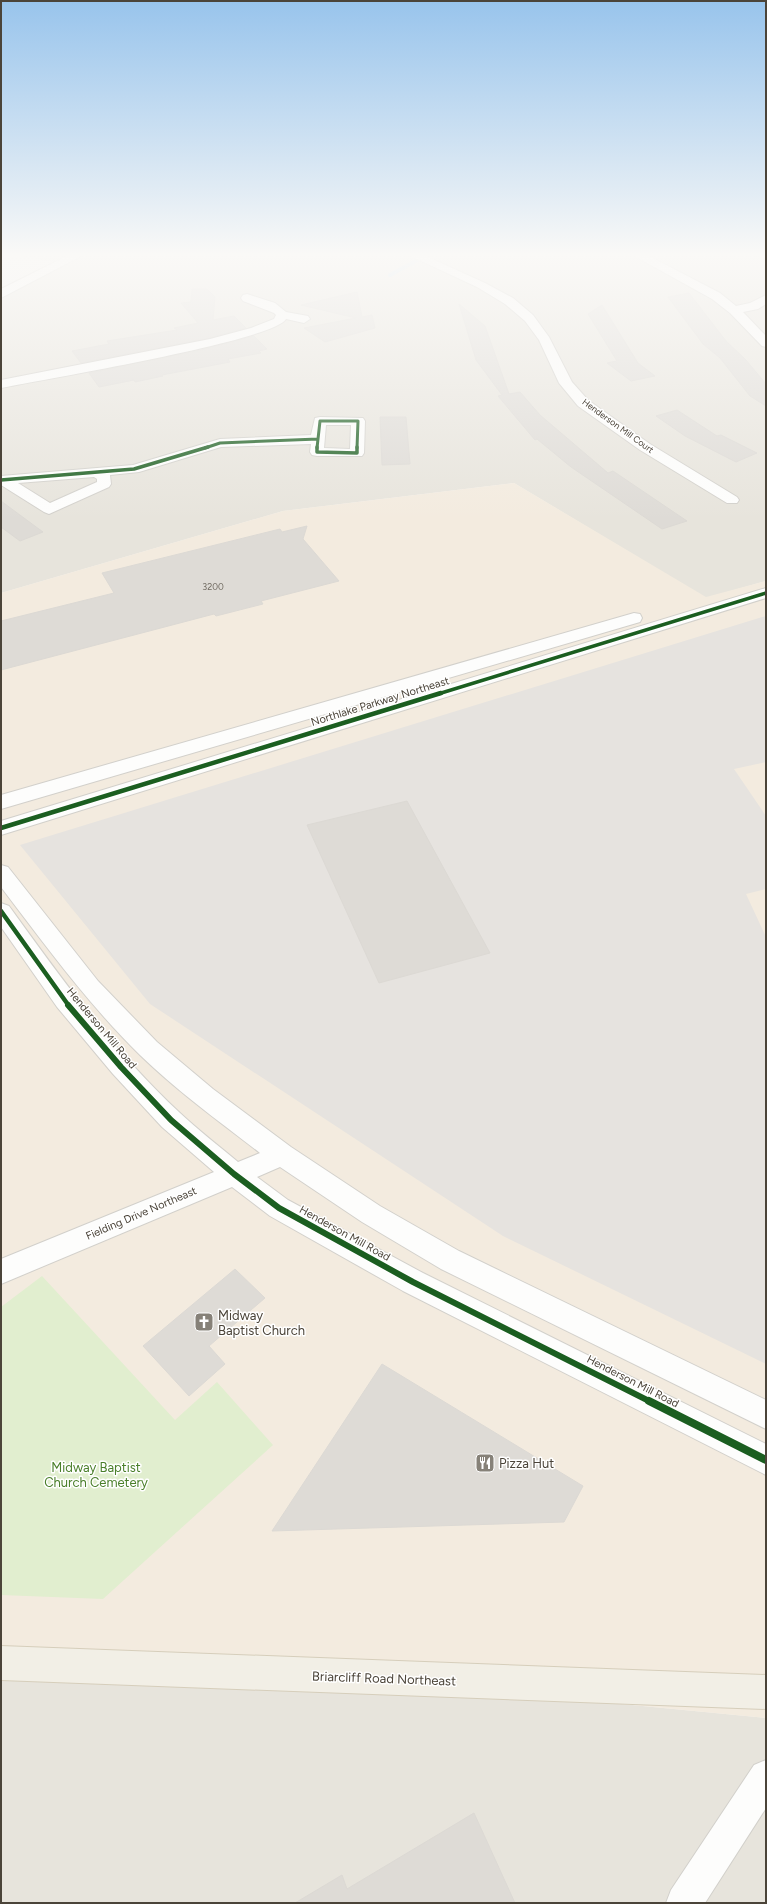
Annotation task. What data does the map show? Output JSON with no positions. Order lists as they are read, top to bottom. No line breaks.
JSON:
{"streets":{"main road":["Briarcliff Road Northeast"],"street":["Henderson Mill Court","Northlake Parkway Northeast","Henderson Mill Road","Fielding Drive Northeast"]},"crossings":[["Henderson Mill Road","Fielding Drive Northeast"]],"parks":["Midway Baptist Church Cemetery"],"places":{"church":["Midway Baptist Church"],"restaurant":["Pizza Hut"]},"house_numbers":["3200"]}
